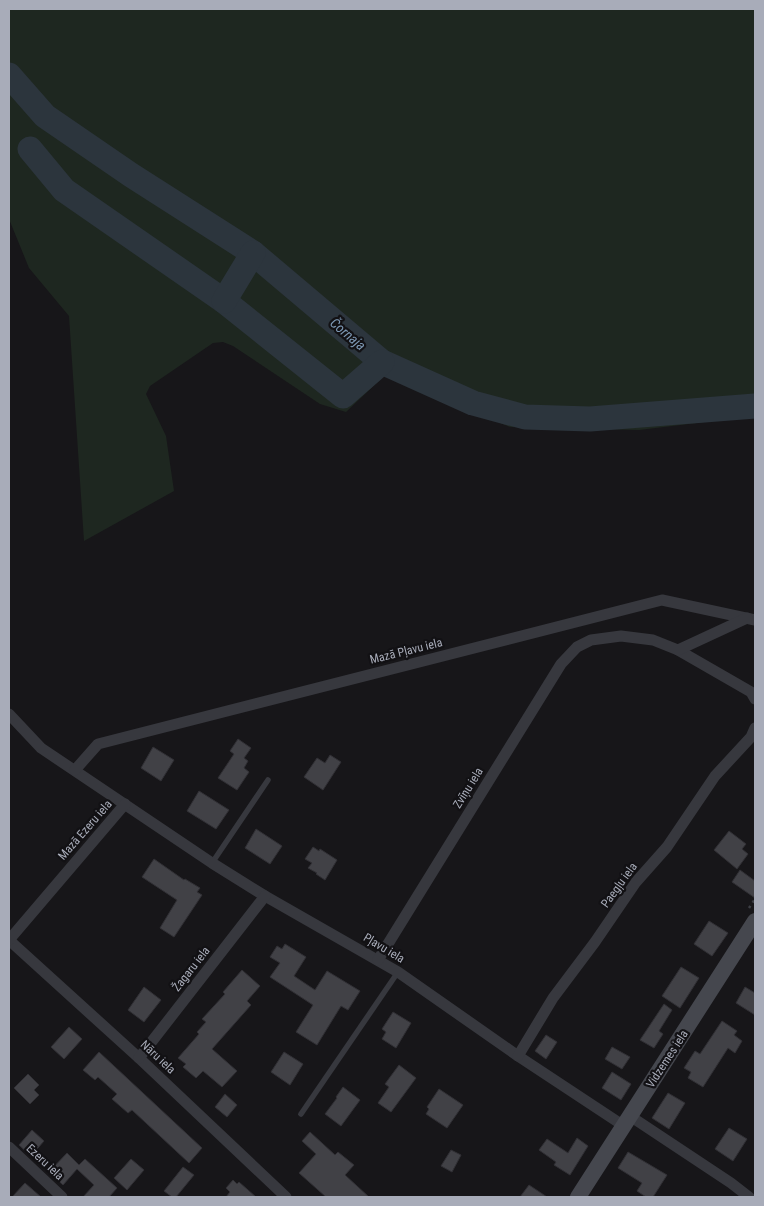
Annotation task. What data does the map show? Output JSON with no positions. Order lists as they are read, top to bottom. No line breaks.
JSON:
{"streets":{"street":["Mazā Pļavu iela","Zvīņu iela","Mazā Ezeru iela","Paegļu iela","Pļavu iela","Žagaru iela","Nāru iela","Vidzemes iela","Ezeru iela"]},"crossings":[["Mazā Pļavu iela","Mazā Ezeru iela"],["Zvīņu iela","Pļavu iela"],["Mazā Ezeru iela","Pļavu iela"],["Mazā Ezeru iela","Nāru iela"],["Paegļu iela","Pļavu iela"],["Pļavu iela","Žagaru iela"],["Pļavu iela","Vidzemes iela"],["Žagaru iela","Nāru iela"]],"water":["Čornaja"]}
